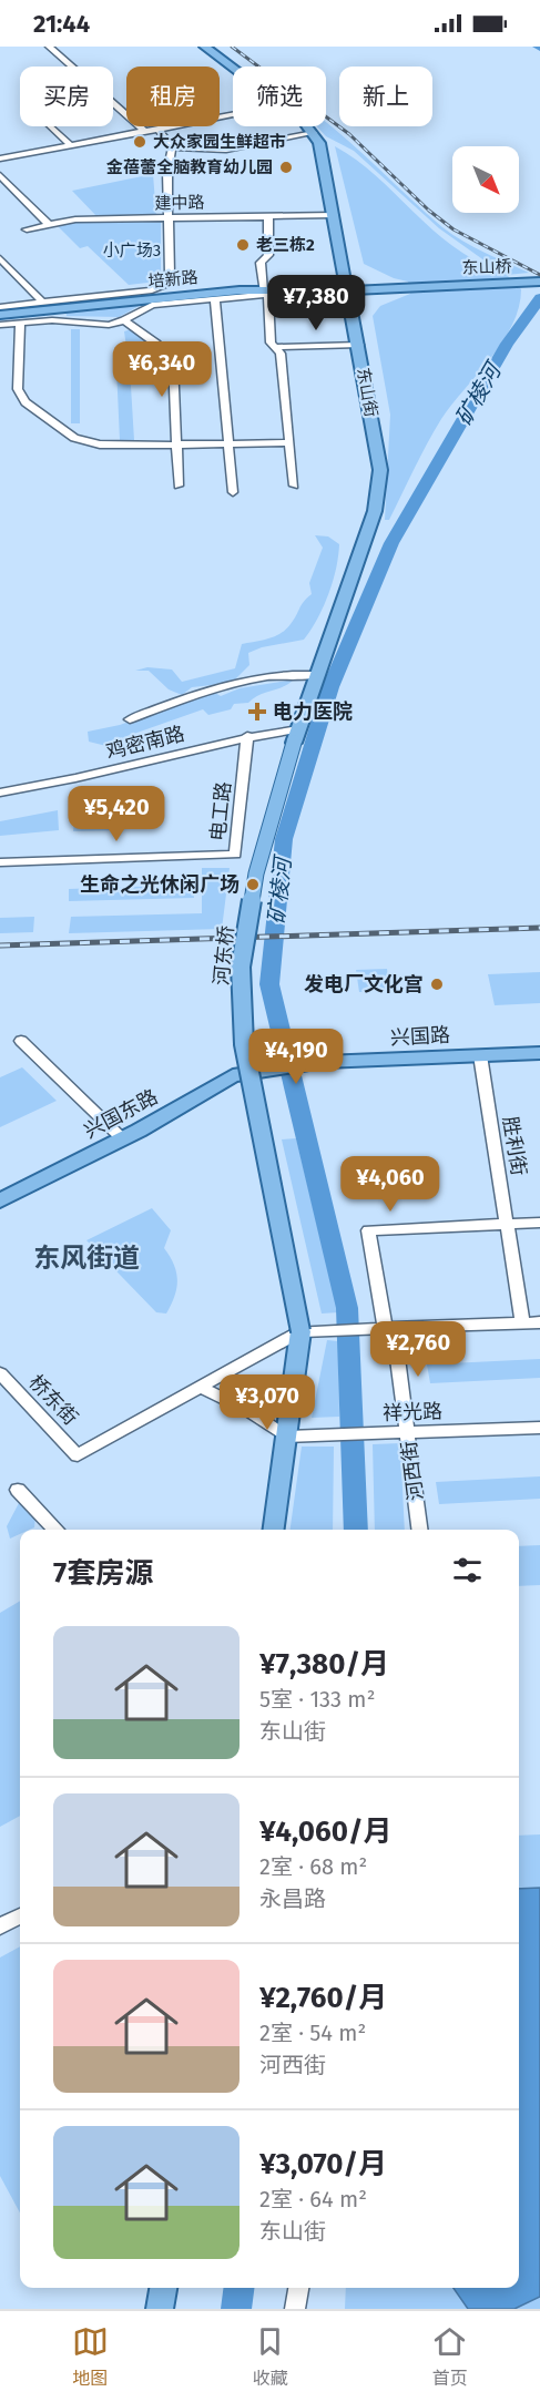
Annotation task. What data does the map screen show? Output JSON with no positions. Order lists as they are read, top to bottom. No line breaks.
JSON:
{"streets":{"main road":["东山桥","培新路","东山街","河东桥","兴国路","兴国东路"],"street":["建中路","鸡密南路","电工路","胜利街","桥东街","祥光路","河西街"]},"crossings":[["建中路","东山街"],["东山桥","培新路"],["东山桥","东山街"],["培新路","东山街"],["东山街","鸡密南路"],["东山街","河东桥"],["鸡密南路","电工路"],["鸡密南路","河东桥"],["兴国路","兴国东路"],["兴国路","胜利街"],["胜利街","河西街"],["祥光路","河西街"]],"districts":["东风街道"],"water":["矿棱河"],"parks":["小广场3"],"places":{"other":["大众家园生鲜超市","金蓓蕾全脑教育幼儿园","老三栋2","生命之光休闲广场","发电厂文化宫"],"health":["电力医院"]},"north":"bottom right","page":{"status":"21:44","chip":["买房","租房","筛选","新上"],"price":["¥7,380","¥6,340","¥5,420","¥4,190","¥4,060","¥2,760","¥3,070"],"heading":"7套房源","list":[{"name":"¥7,380/月","note":"5室 · 133 m² · 东山街"},{"name":"¥4,060/月","note":"2室 · 68 m² · 永昌路"},{"name":"¥2,760/月","note":"2室 · 54 m² · 河西街"},{"name":"¥3,070/月","note":"2室 · 64 m² · 东山街"}],"tabs":["地图","收藏","首页"]}}
